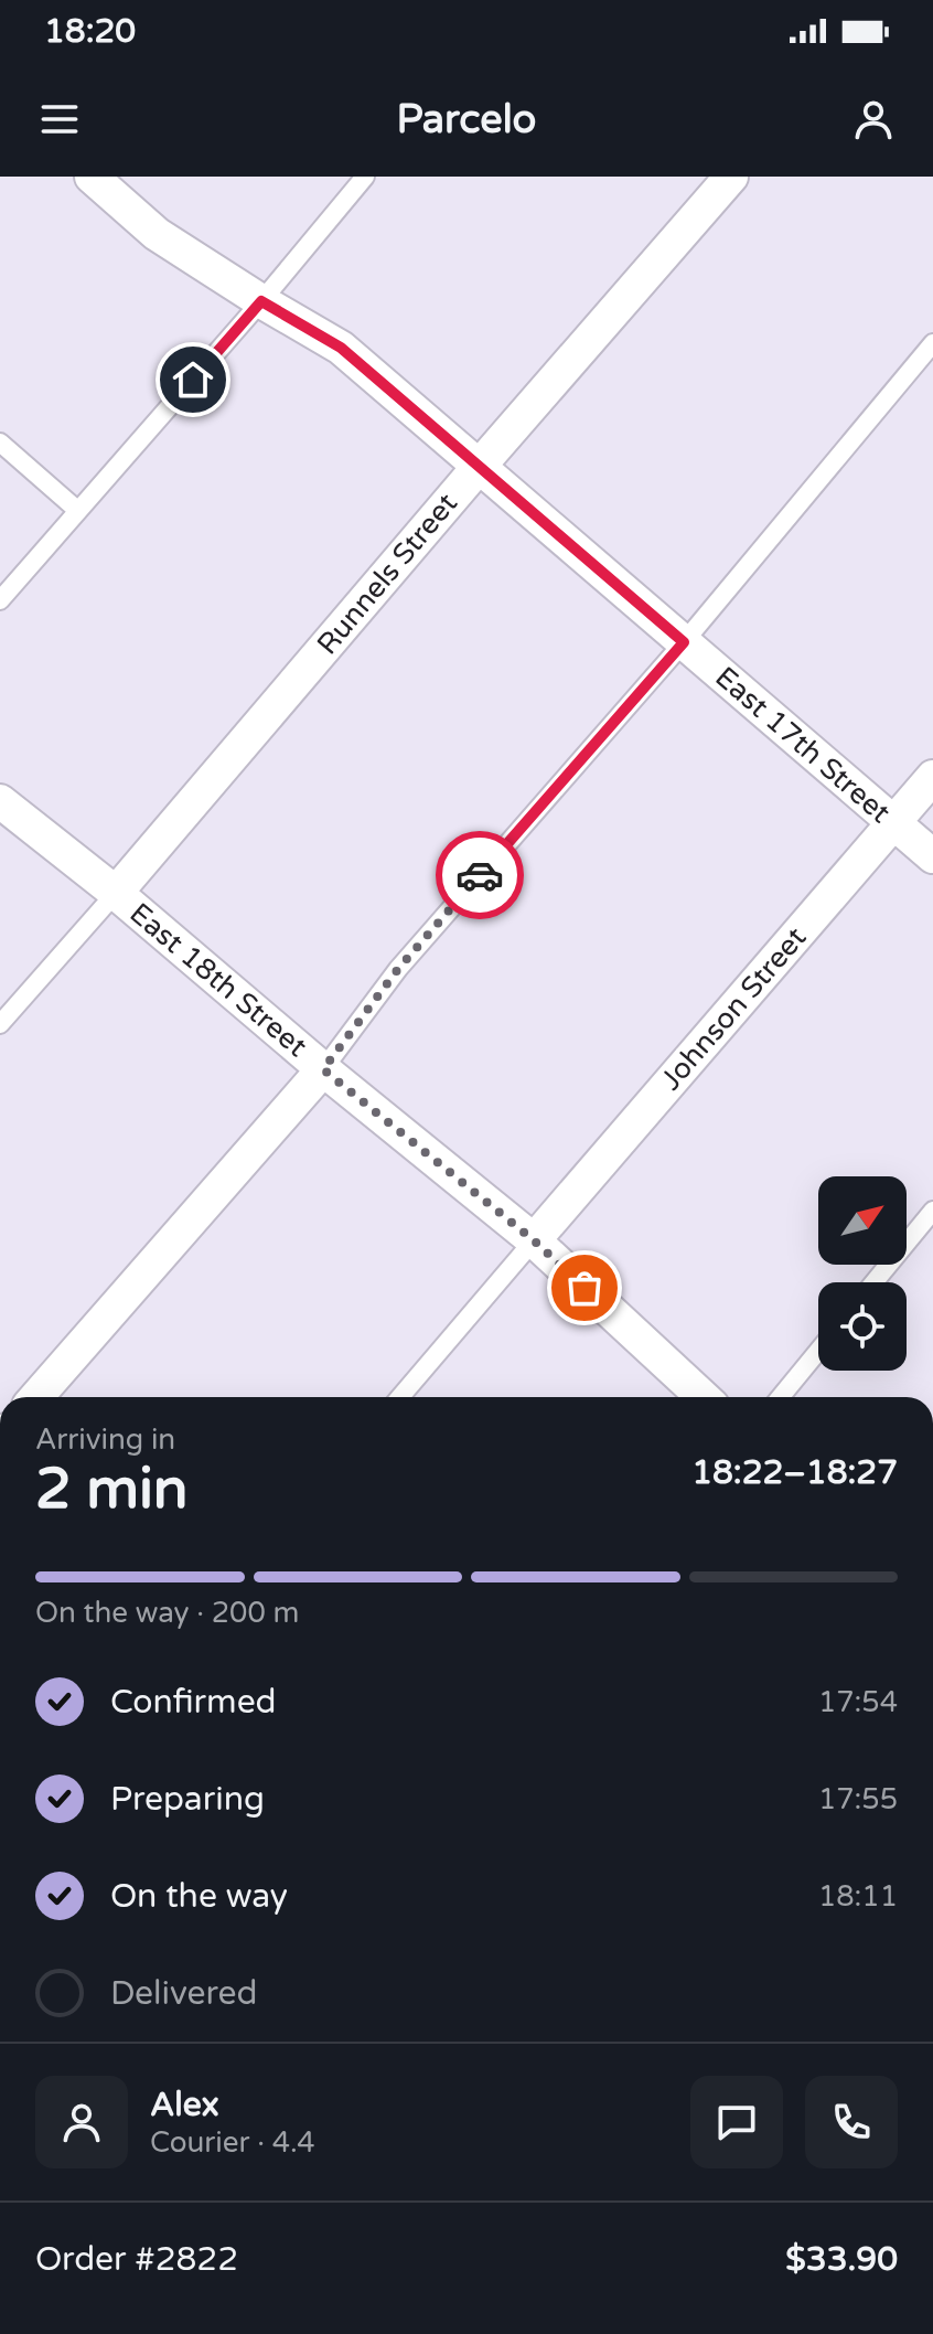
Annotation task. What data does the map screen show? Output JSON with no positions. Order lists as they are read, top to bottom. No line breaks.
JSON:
{"streets":{"street":["Runnels Street","East 17th Street","East 18th Street","Johnson Street"]},"crossings":[["Runnels Street","East 17th Street"],["Runnels Street","East 18th Street"],["East 17th Street","Johnson Street"],["East 18th Street","Johnson Street"]],"north":"top right","page":{"status":"18:20","header":"Parcelo","heading":["2 min","Arriving in","18:22–18:27"],"panel":["Alex","Courier · 4.4","Order #2822","$33.90"],"bar":"On the way · 200 m","list":[["Confirmed","17:54"],["Preparing","17:55"],["On the way","18:11"],"Delivered"]}}
